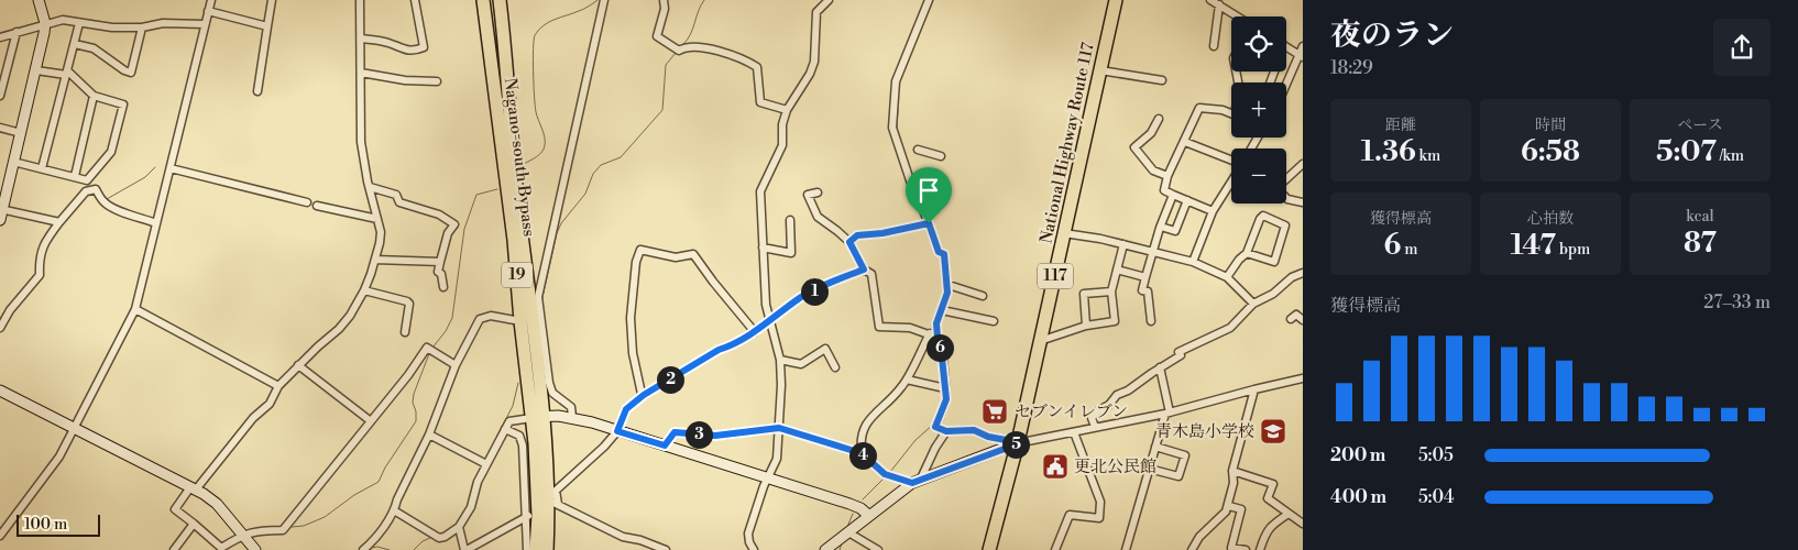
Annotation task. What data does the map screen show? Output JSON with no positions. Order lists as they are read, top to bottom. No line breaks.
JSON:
{"streets":{"highway":["National Highway Route 117","Nagano-south Bypass","19","117"]},"places":{"supermarket":["セブンイレブン"],"school or university":["青木島小学校"],"public building":["更北公民館"]},"scale_bar":"100 m","page":{"heading":["夜のラン","18:29"],"map_buttons":["+","−"],"stats":[["距離","1.36 km"],["時間","6:58"],["ペース","5:07 /km"],["獲得標高","6 m"],["心拍数","147 bpm"],["kcal","87"]],"pins":["1","6","2","3","5","4"],"chart":["獲得標高","27–33 m"],"list":[{"name":"200 m","note":"5:05"},{"name":"400 m","note":"5:04"}],"scale":"100 m"}}
